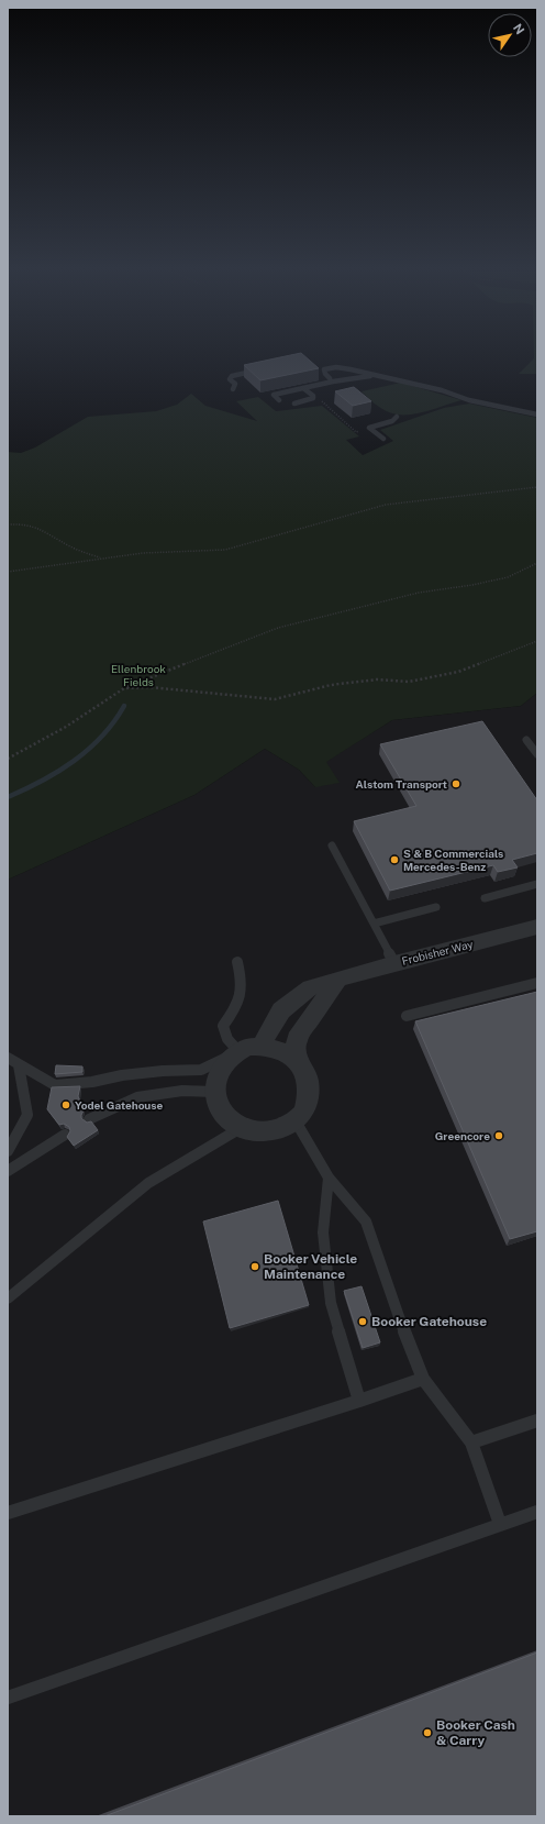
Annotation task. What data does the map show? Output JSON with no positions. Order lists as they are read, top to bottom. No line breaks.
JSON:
{"streets":{"street":["Frobisher Way"]},"parks":["Ellenbrook Fields"],"places":["Alstom Transport","S & B Commercials Mercedes-Benz","Yodel Gatehouse","Greencore","Booker Vehicle Maintenance","Booker Gatehouse","Booker Cash & Carry"],"north":"top right"}
